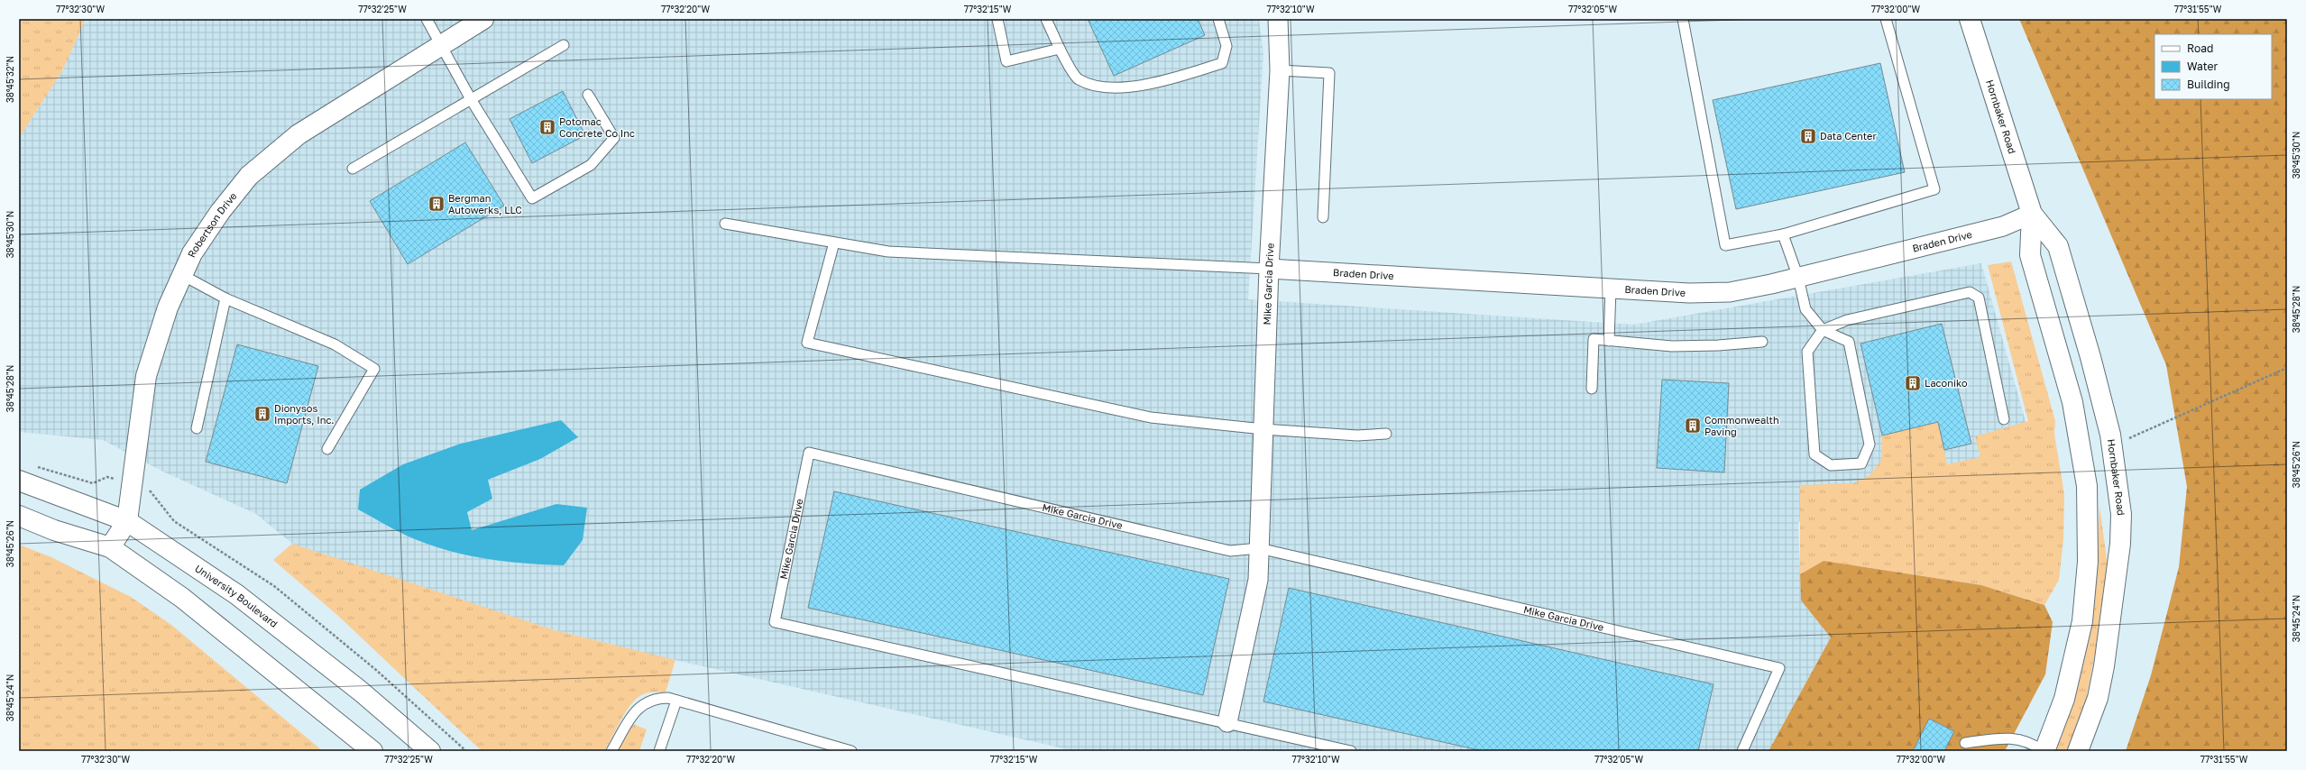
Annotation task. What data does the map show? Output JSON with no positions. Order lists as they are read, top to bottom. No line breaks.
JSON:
{"streets":{"main road":["Hornbaker Road","Robertson Drive","University Boulevard"],"street":["Braden Drive","Mike Garcia Drive"]},"crossings":[["Hornbaker Road","Braden Drive"],["Robertson Drive","University Boulevard"],["Braden Drive","Mike Garcia Drive"]],"places":{"building":["Potomac Concrete Co Inc","Data Center","Bergman Autowerks, LLC","Laconiko","Dionysos Imports, Inc.","Commonwealth Paving"]},"legend":["Road","Water","Building"],"coordinates":["77°32'30\"W","77°32'25\"W","77°32'20\"W","77°32'15\"W","77°32'10\"W","77°32'05\"W","77°32'00\"W","77°31'55\"W","38°45'32\"N","38°45'30\"N","38°45'28\"N","38°45'26\"N","38°45'24\"N"]}
